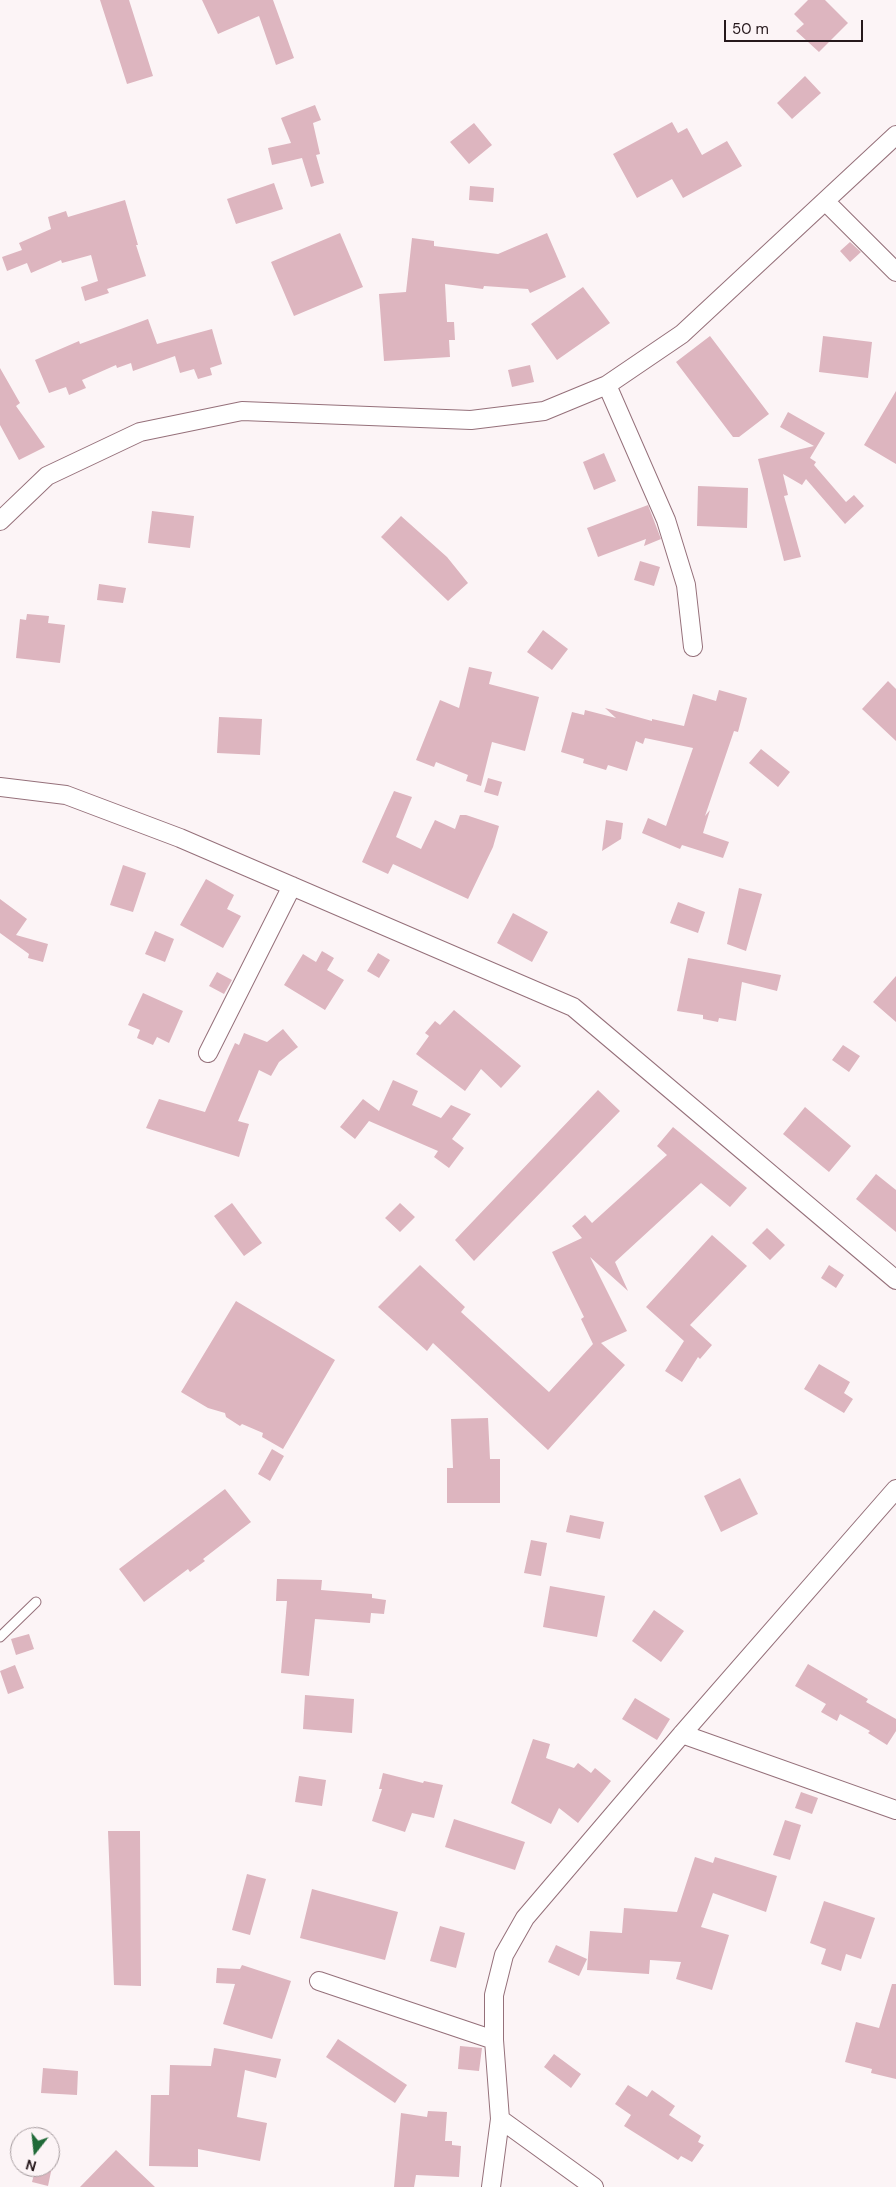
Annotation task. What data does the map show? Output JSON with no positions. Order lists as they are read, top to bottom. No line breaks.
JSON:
{"scale_bar":"50 m","north":"bottom"}
